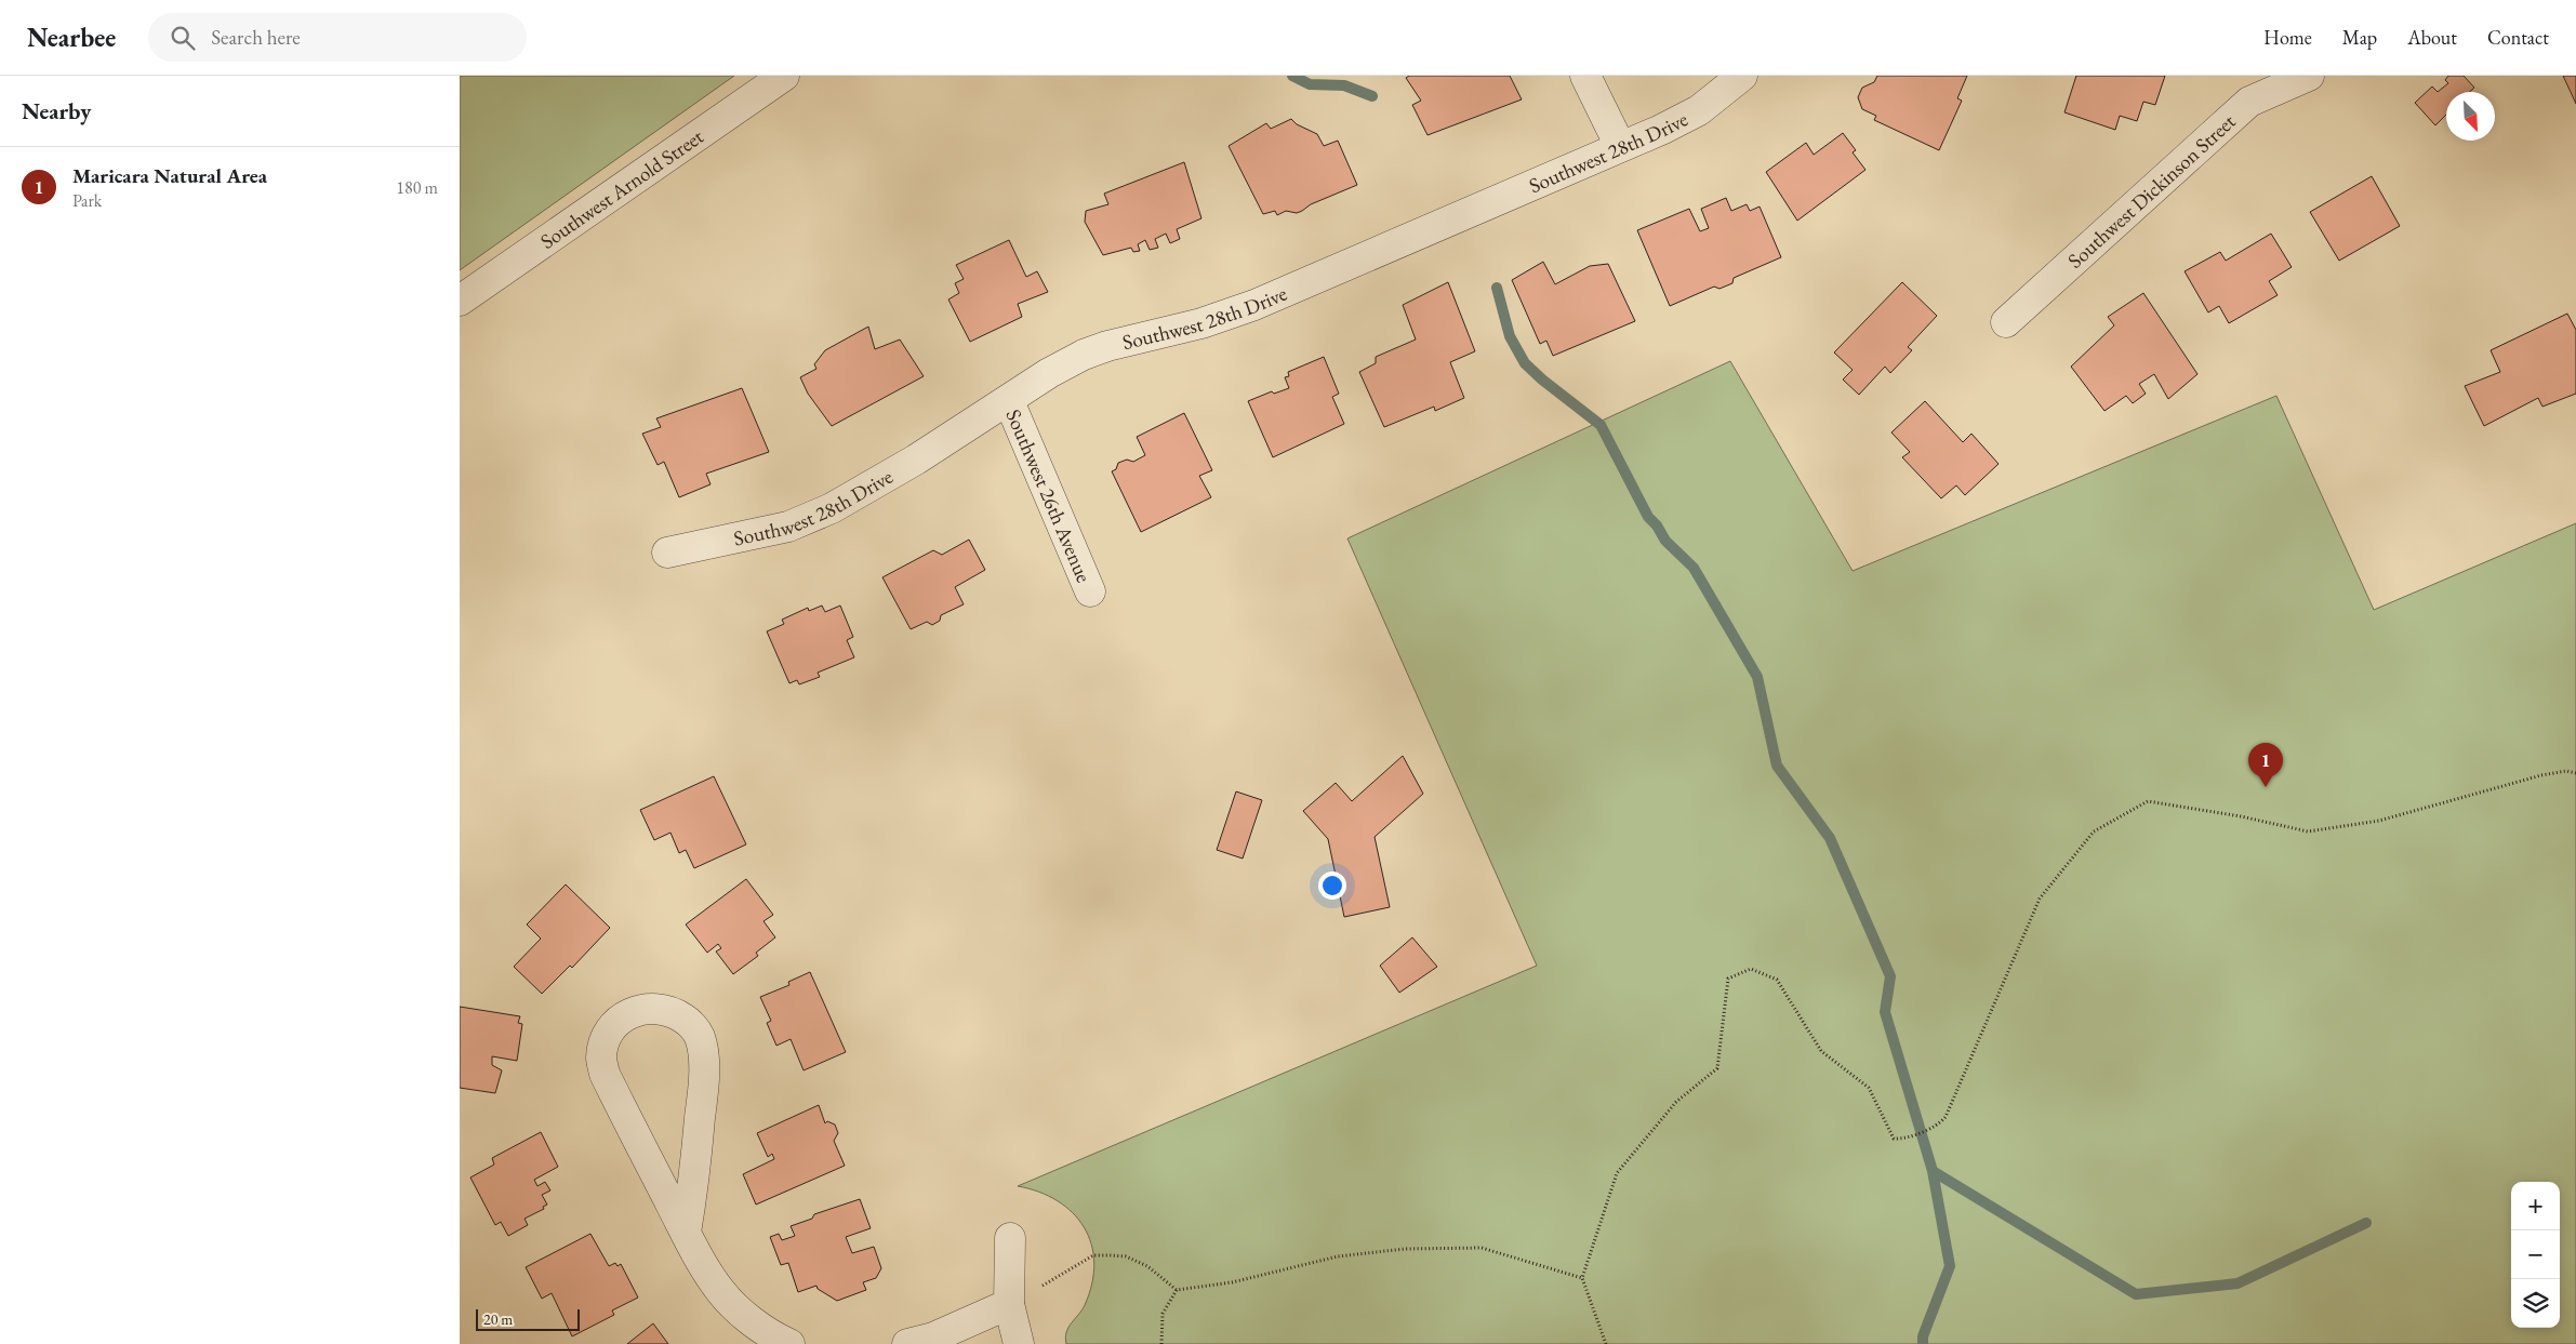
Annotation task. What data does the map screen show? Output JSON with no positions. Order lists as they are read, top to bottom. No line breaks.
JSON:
{"streets":{"street":["Southwest 28th Drive","Southwest Arnold Street","Southwest Dickinson Street","Southwest 26th Avenue"]},"crossings":[["Southwest 28th Drive","Southwest 26th Avenue"]],"scale_bar":"20 m","north":"bottom right","page":{"header":"Nearbee","search":"Search here","nav":["Home","Map","About","Contact"],"heading":"Nearby","list":[{"mark":"1","name":"Maricara Natural Area","note":"Park","value":"180 m"}],"pins":"1","map_buttons":["+","−"],"scale":"20 m"}}
